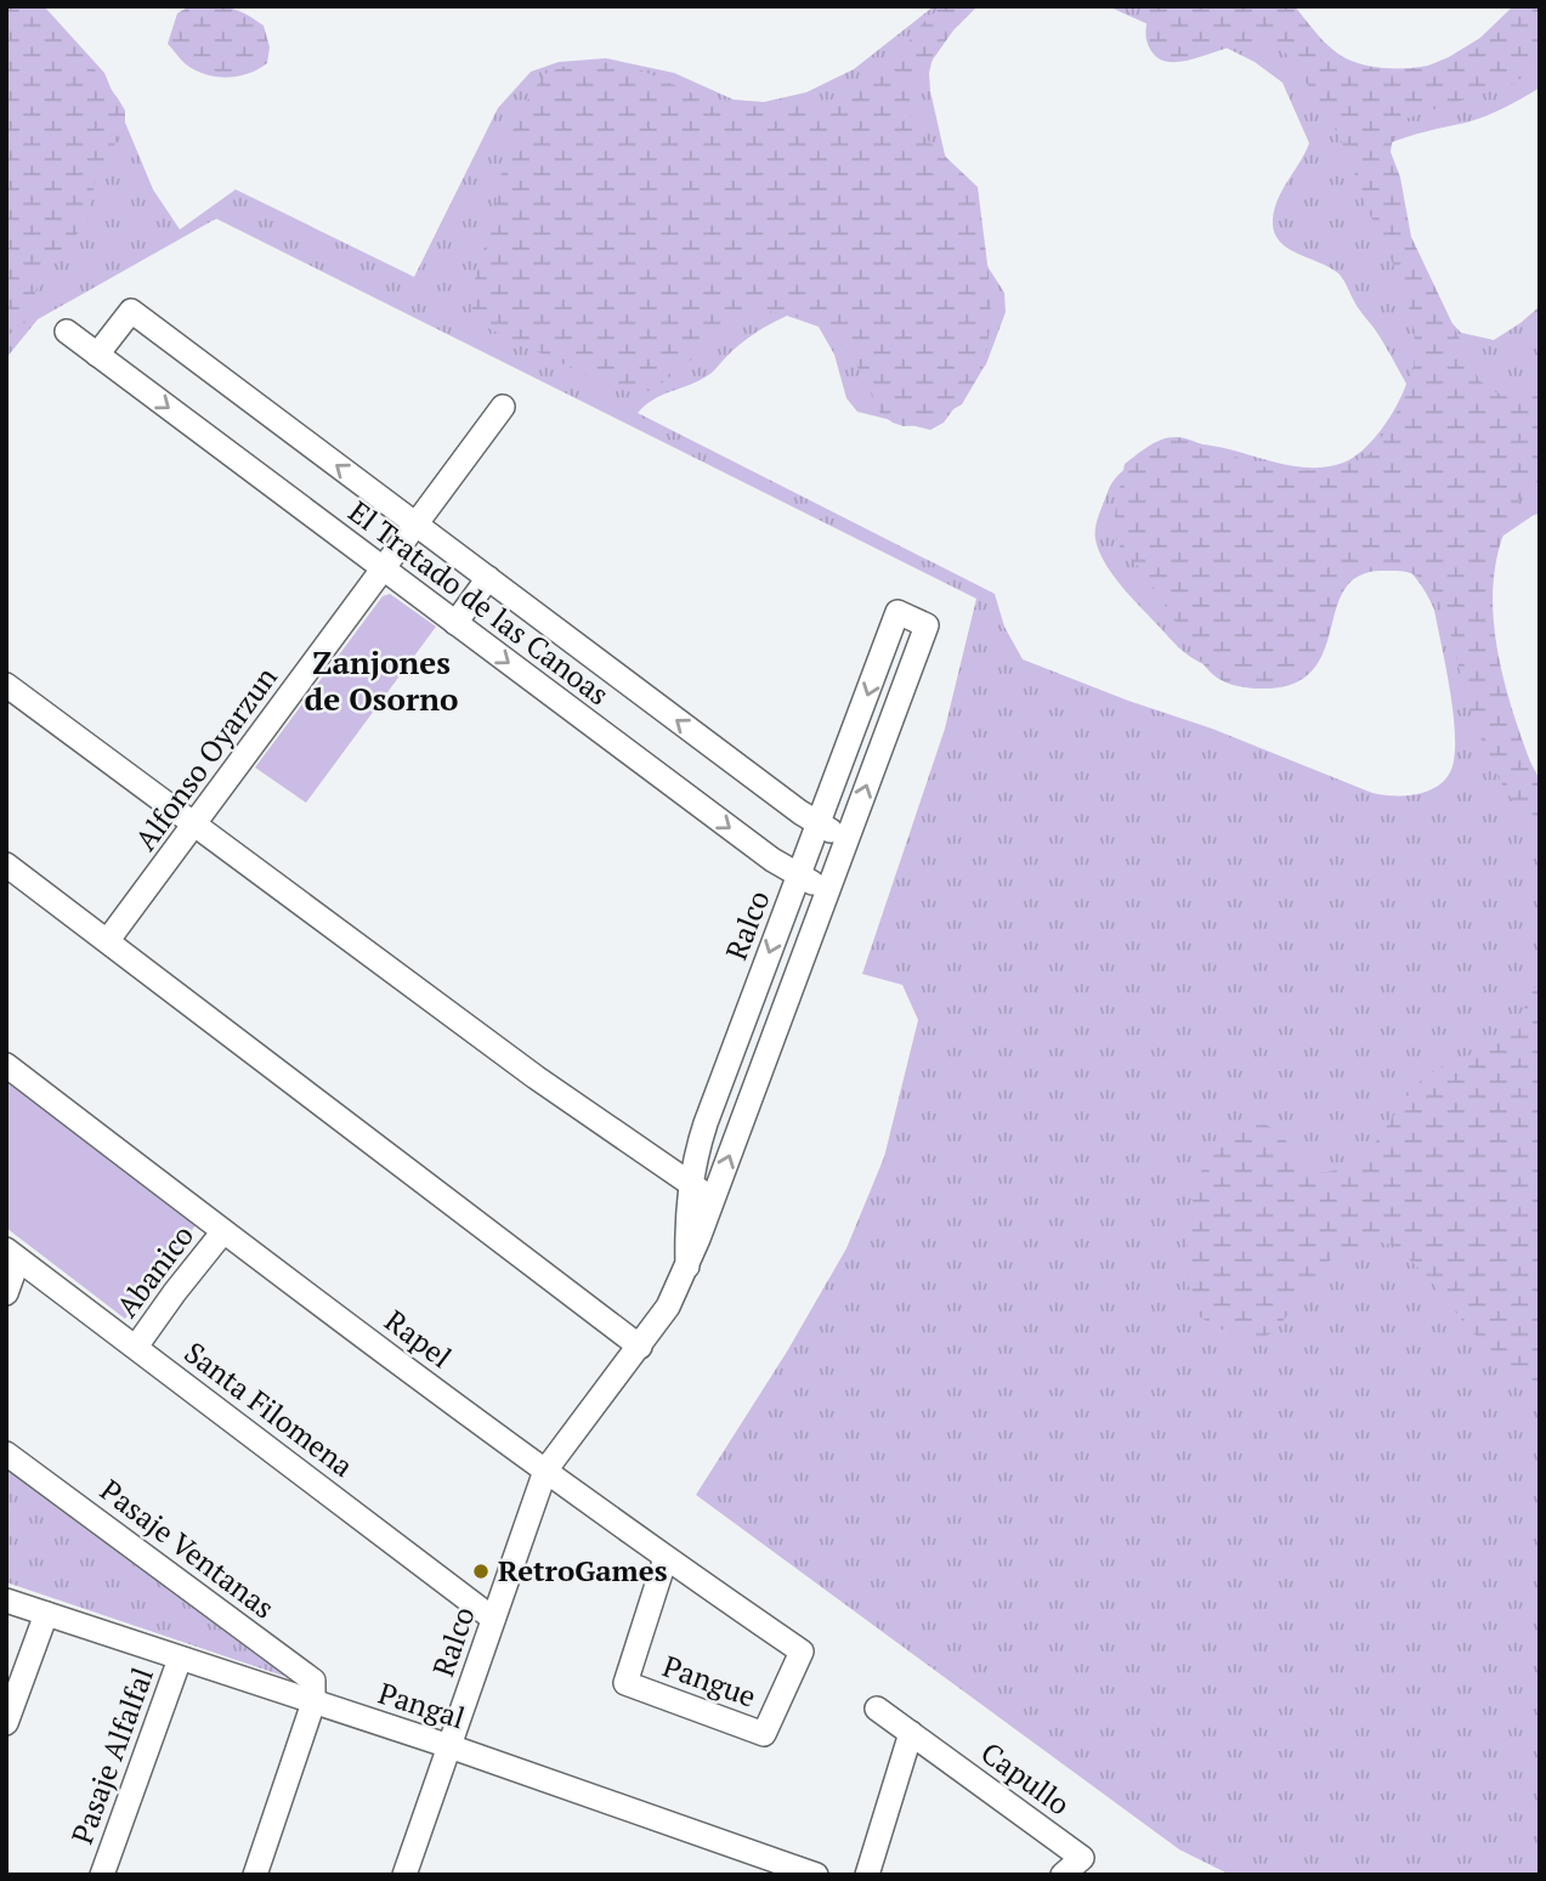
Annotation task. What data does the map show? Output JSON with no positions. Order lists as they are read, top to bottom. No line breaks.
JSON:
{"streets":{"street":["El Tratado de las Canoas","Alfonso Oyarzun","Ralco","Abanico","Rapel","Santa Filomena","Pasaje Ventanas","Pangue","Pangal","Pasaje Alfalfal","Capullo"]},"crossings":[["El Tratado de las Canoas","Alfonso Oyarzun"],["El Tratado de las Canoas","Ralco"],["Ralco","Rapel"],["Ralco","Santa Filomena"],["Ralco","Pangal"],["Abanico","Rapel"],["Abanico","Santa Filomena"],["Rapel","Pangue"],["Pasaje Ventanas","Pangal"],["Pangal","Pasaje Alfalfal"]],"districts":["Zanjones de Osorno"],"places":["RetroGames"]}
